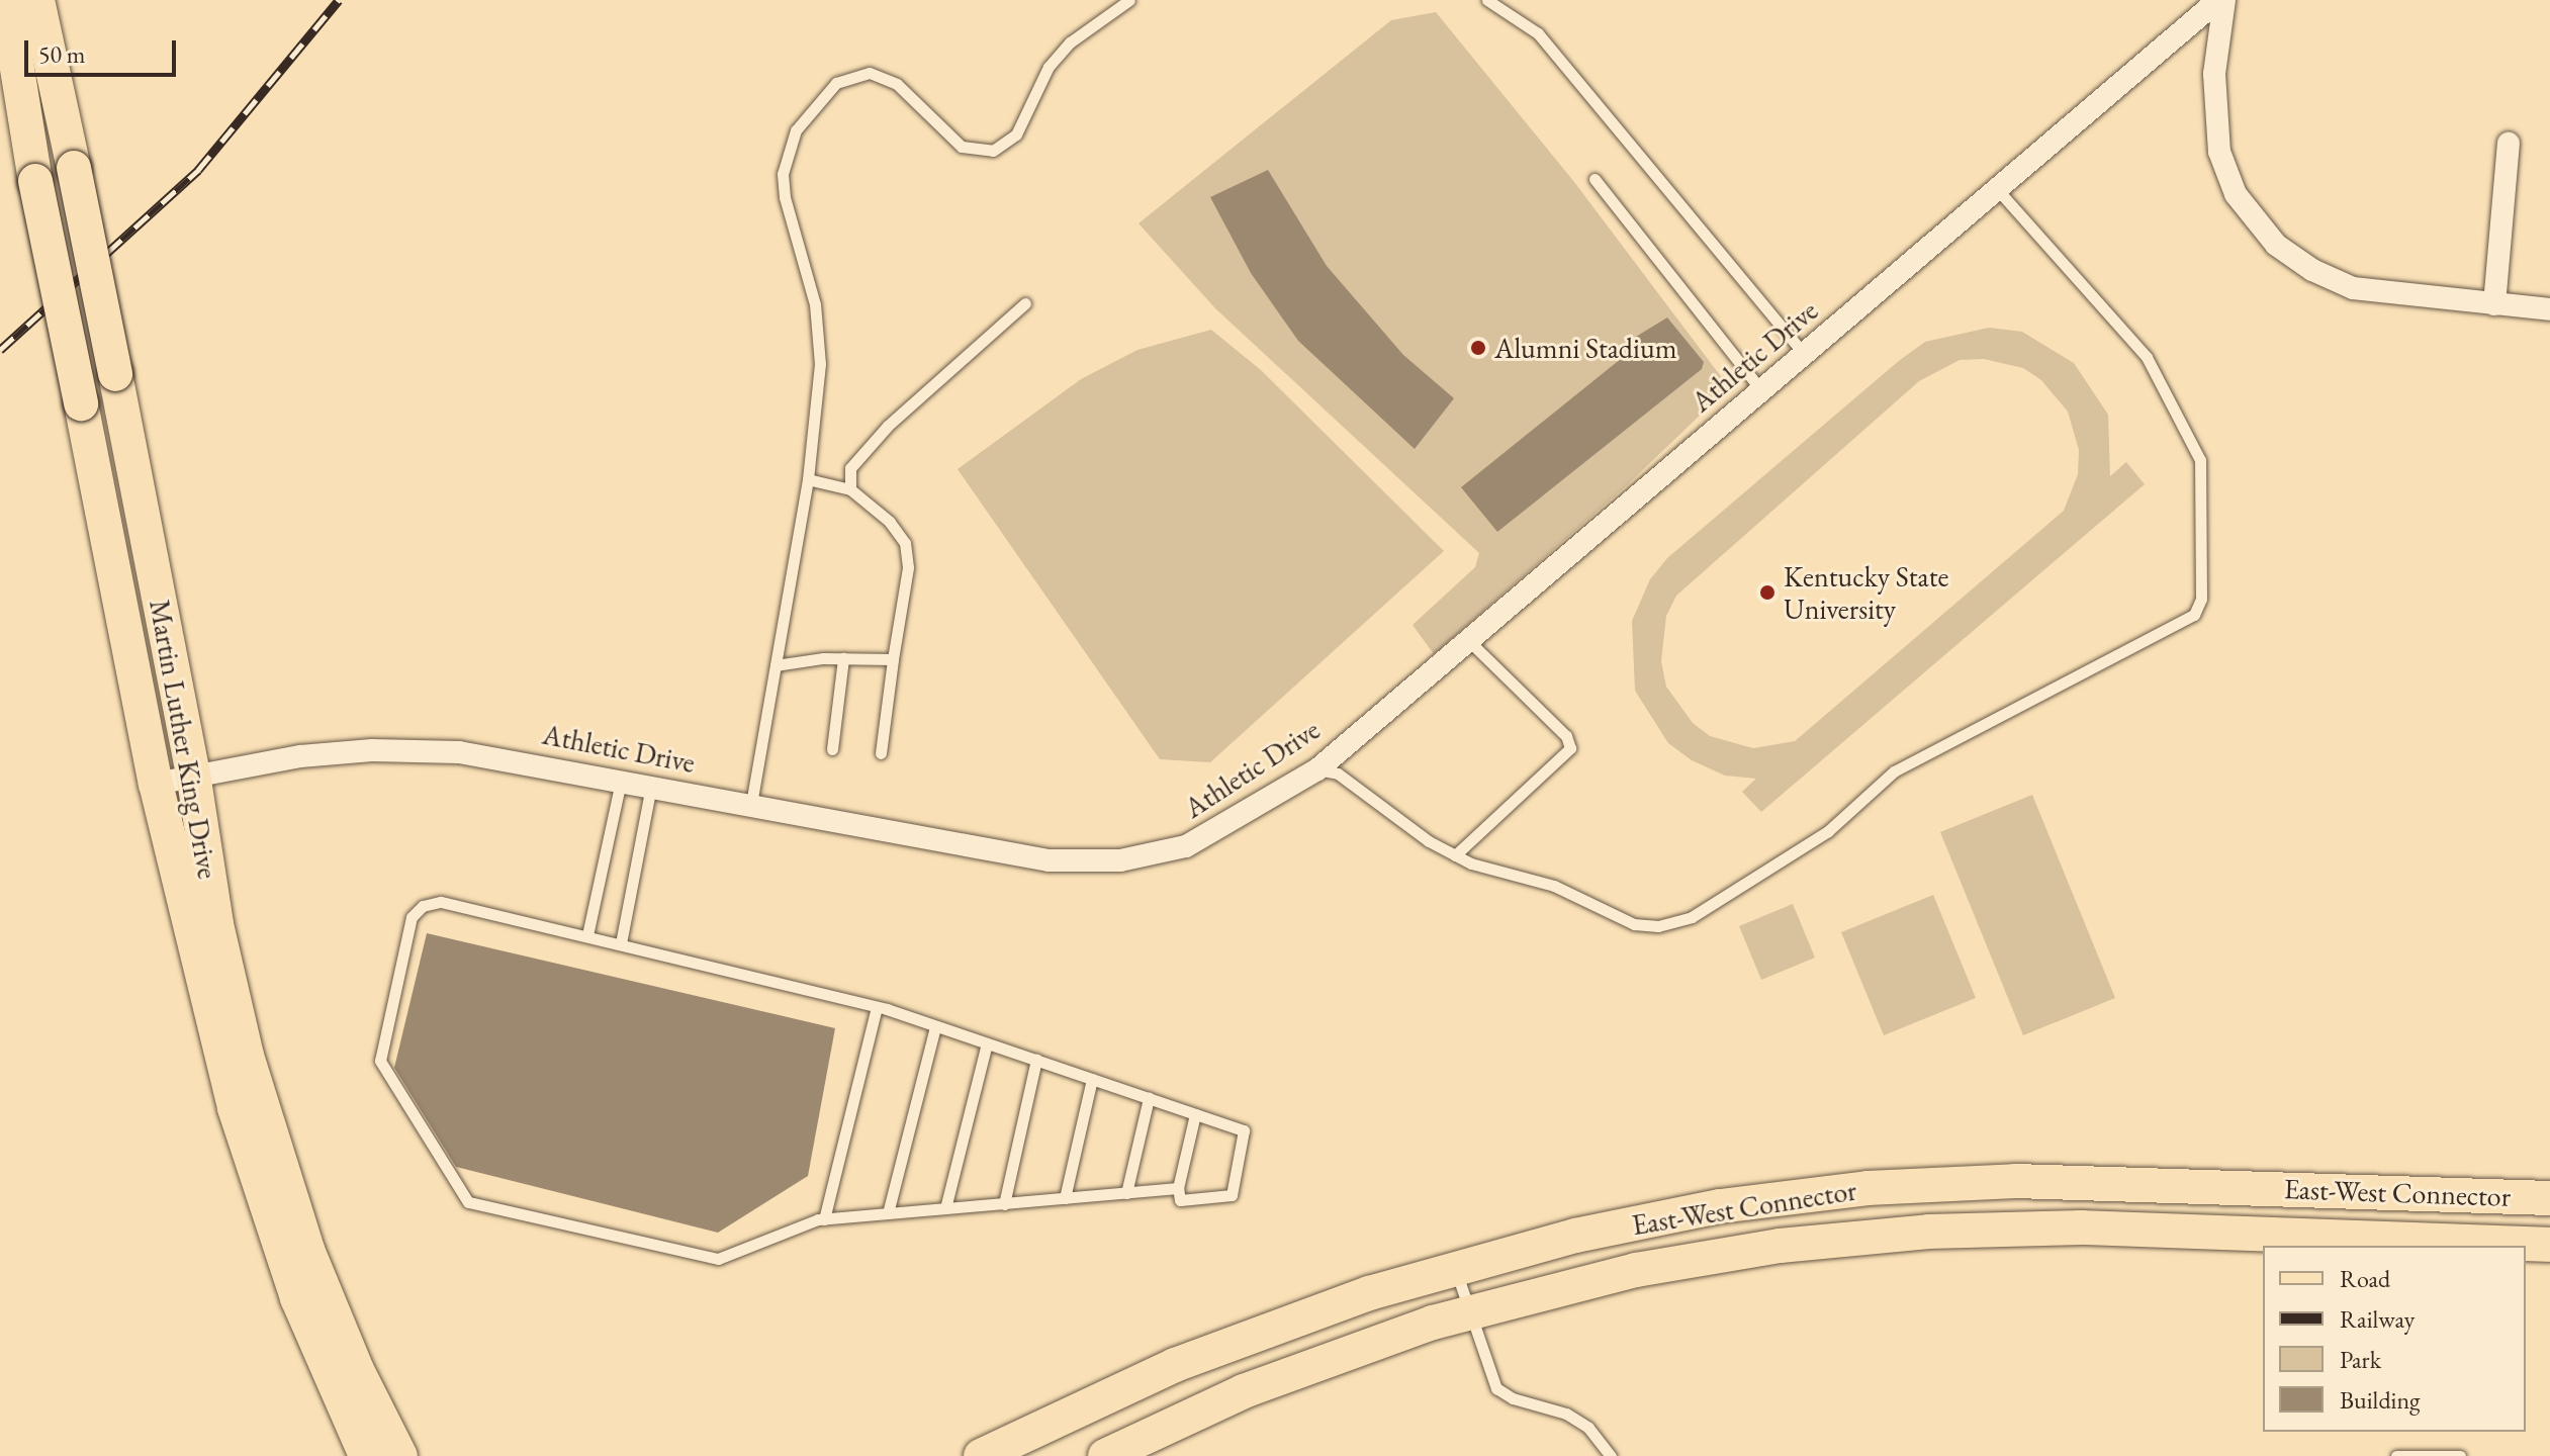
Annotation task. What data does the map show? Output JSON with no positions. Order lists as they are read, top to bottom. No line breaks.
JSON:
{"streets":{"main road":["Martin Luther King Drive","East-West Connector"],"street":["Athletic Drive"]},"crossings":[["Athletic Drive","Martin Luther King Drive"]],"places":["Alumni Stadium","Kentucky State University"],"legend":["Road","Railway","Park","Building"],"scale_bar":"50 m"}
